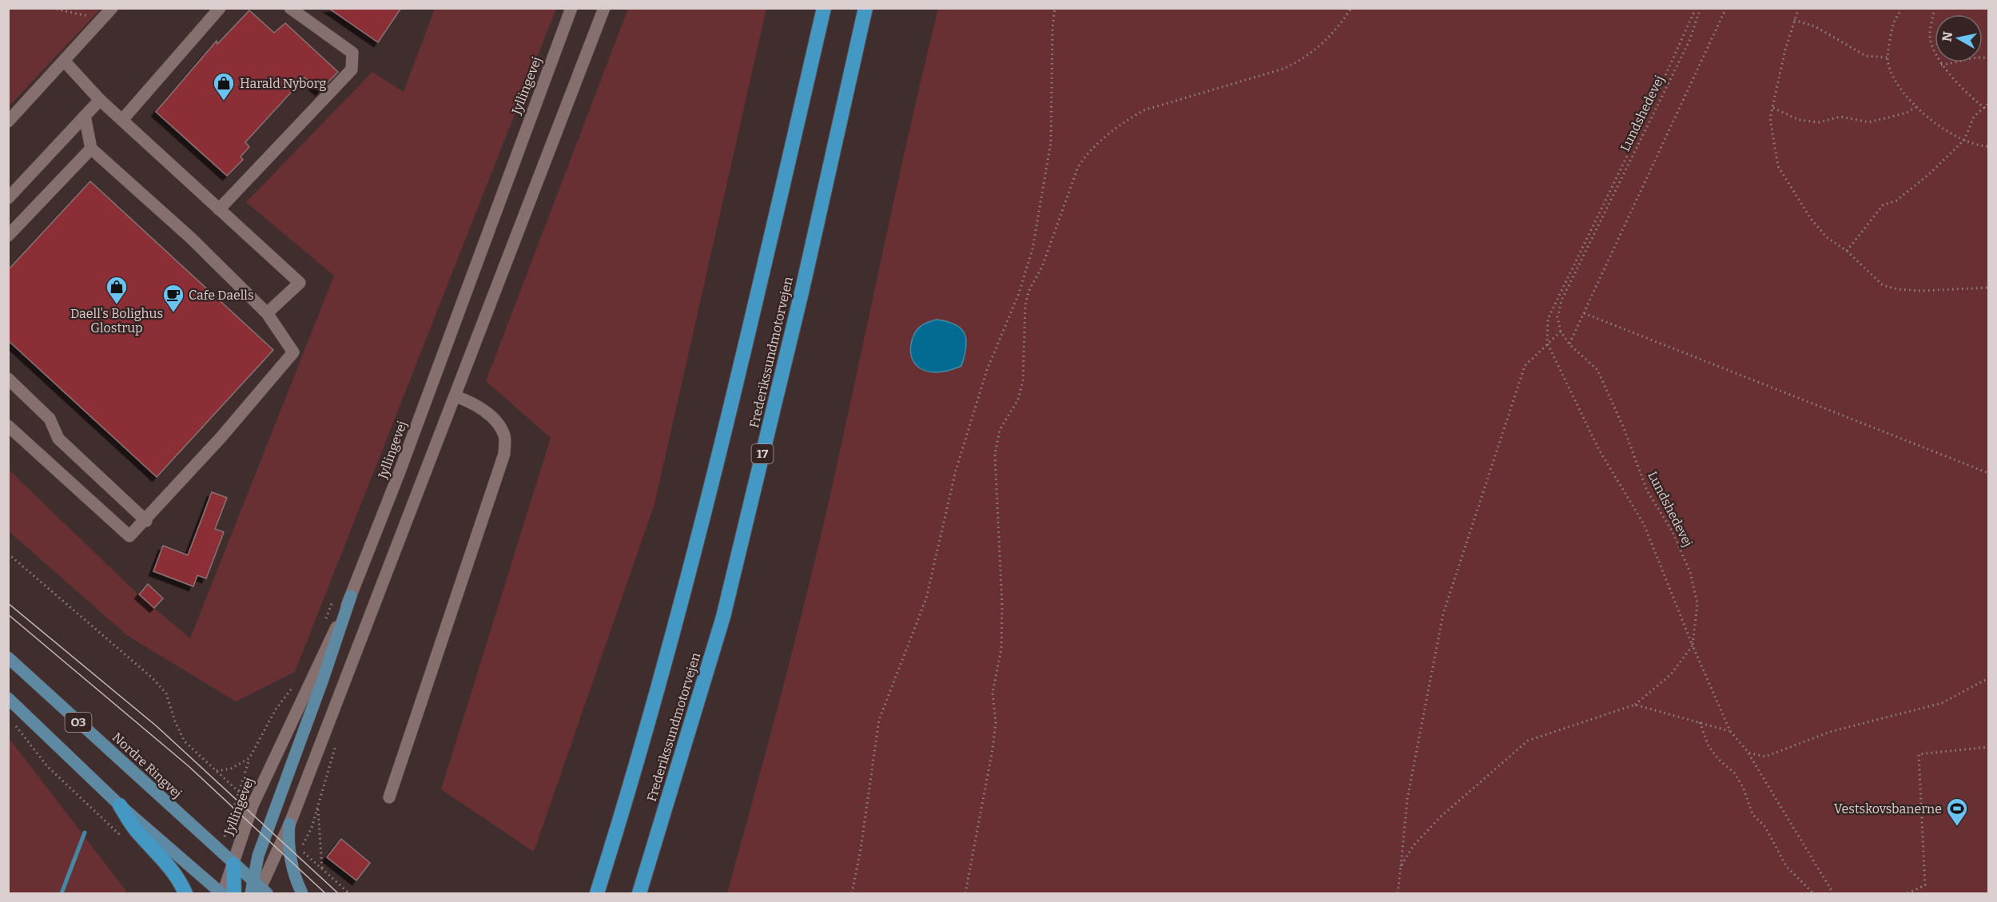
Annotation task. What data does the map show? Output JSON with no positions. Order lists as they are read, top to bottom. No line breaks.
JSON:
{"streets":{"highway":["Frederikssundmotorvejen","17","O3"],"main road":["Nordre Ringvej"],"street":["Jyllingevej"],"path":["Lundshedevej"]},"crossings":[["Jyllingevej","O3"],["Jyllingevej","Nordre Ringvej"]],"places":{"shop":["Harald Nyborg","Daell's Bolighus Glostrup"],"cafe":["Cafe Daells"],"sports":["Vestskovsbanerne"]},"north":"left"}
